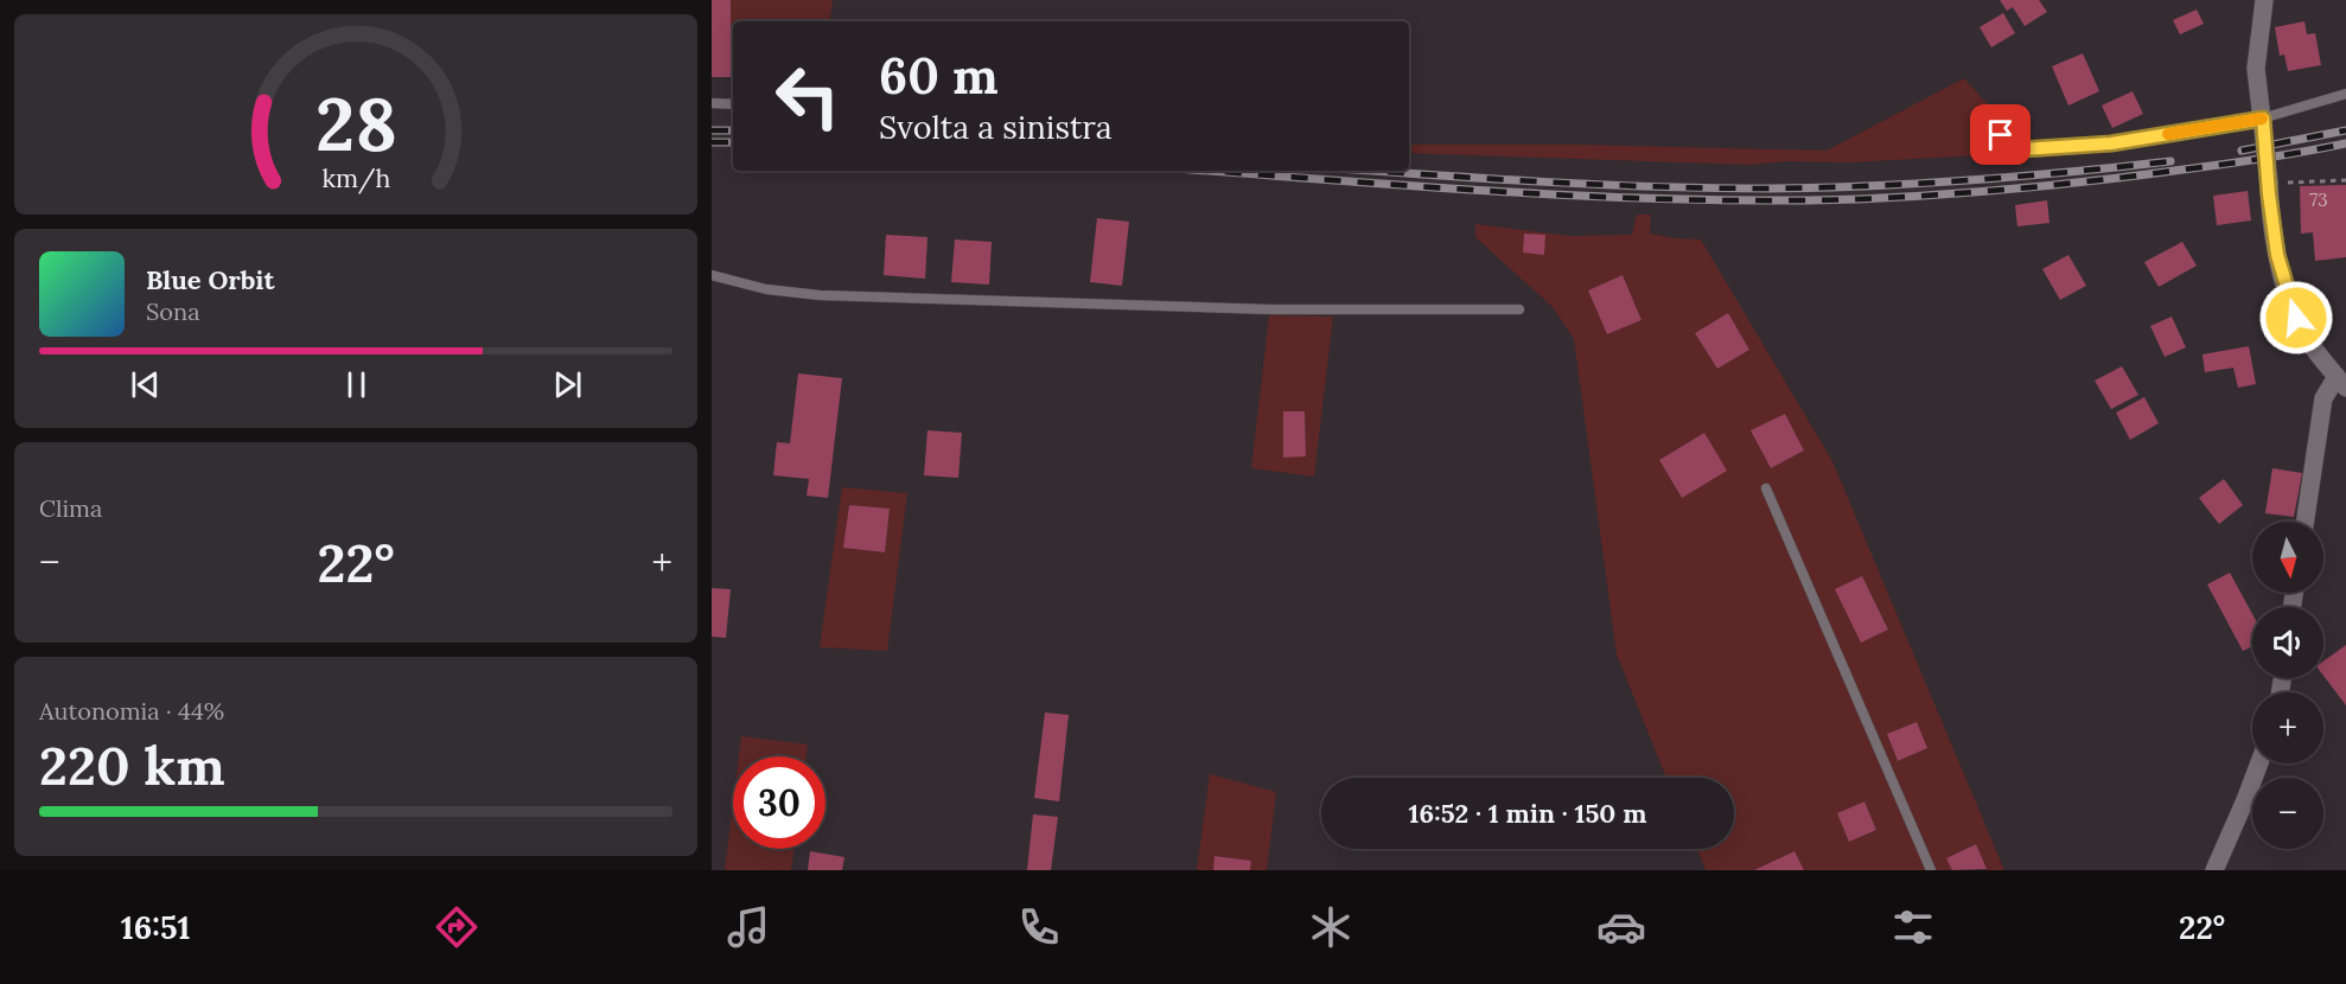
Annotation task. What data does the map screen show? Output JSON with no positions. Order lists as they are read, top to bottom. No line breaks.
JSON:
{"house_numbers":["73"],"north":"bottom","page":{"turn":["60 m","Svolta a sinistra"],"song":["Blue Orbit","Sona"],"tile":["Clima",["Autonomia · 44%","220 km"]],"map_buttons":["+","−"],"heat":["−","22°","+"],"limit":"30","trip":"16:52 · 1 min · 150 m","tabs":["16:51","22°"],"gauge":["28","km/h"]}}
